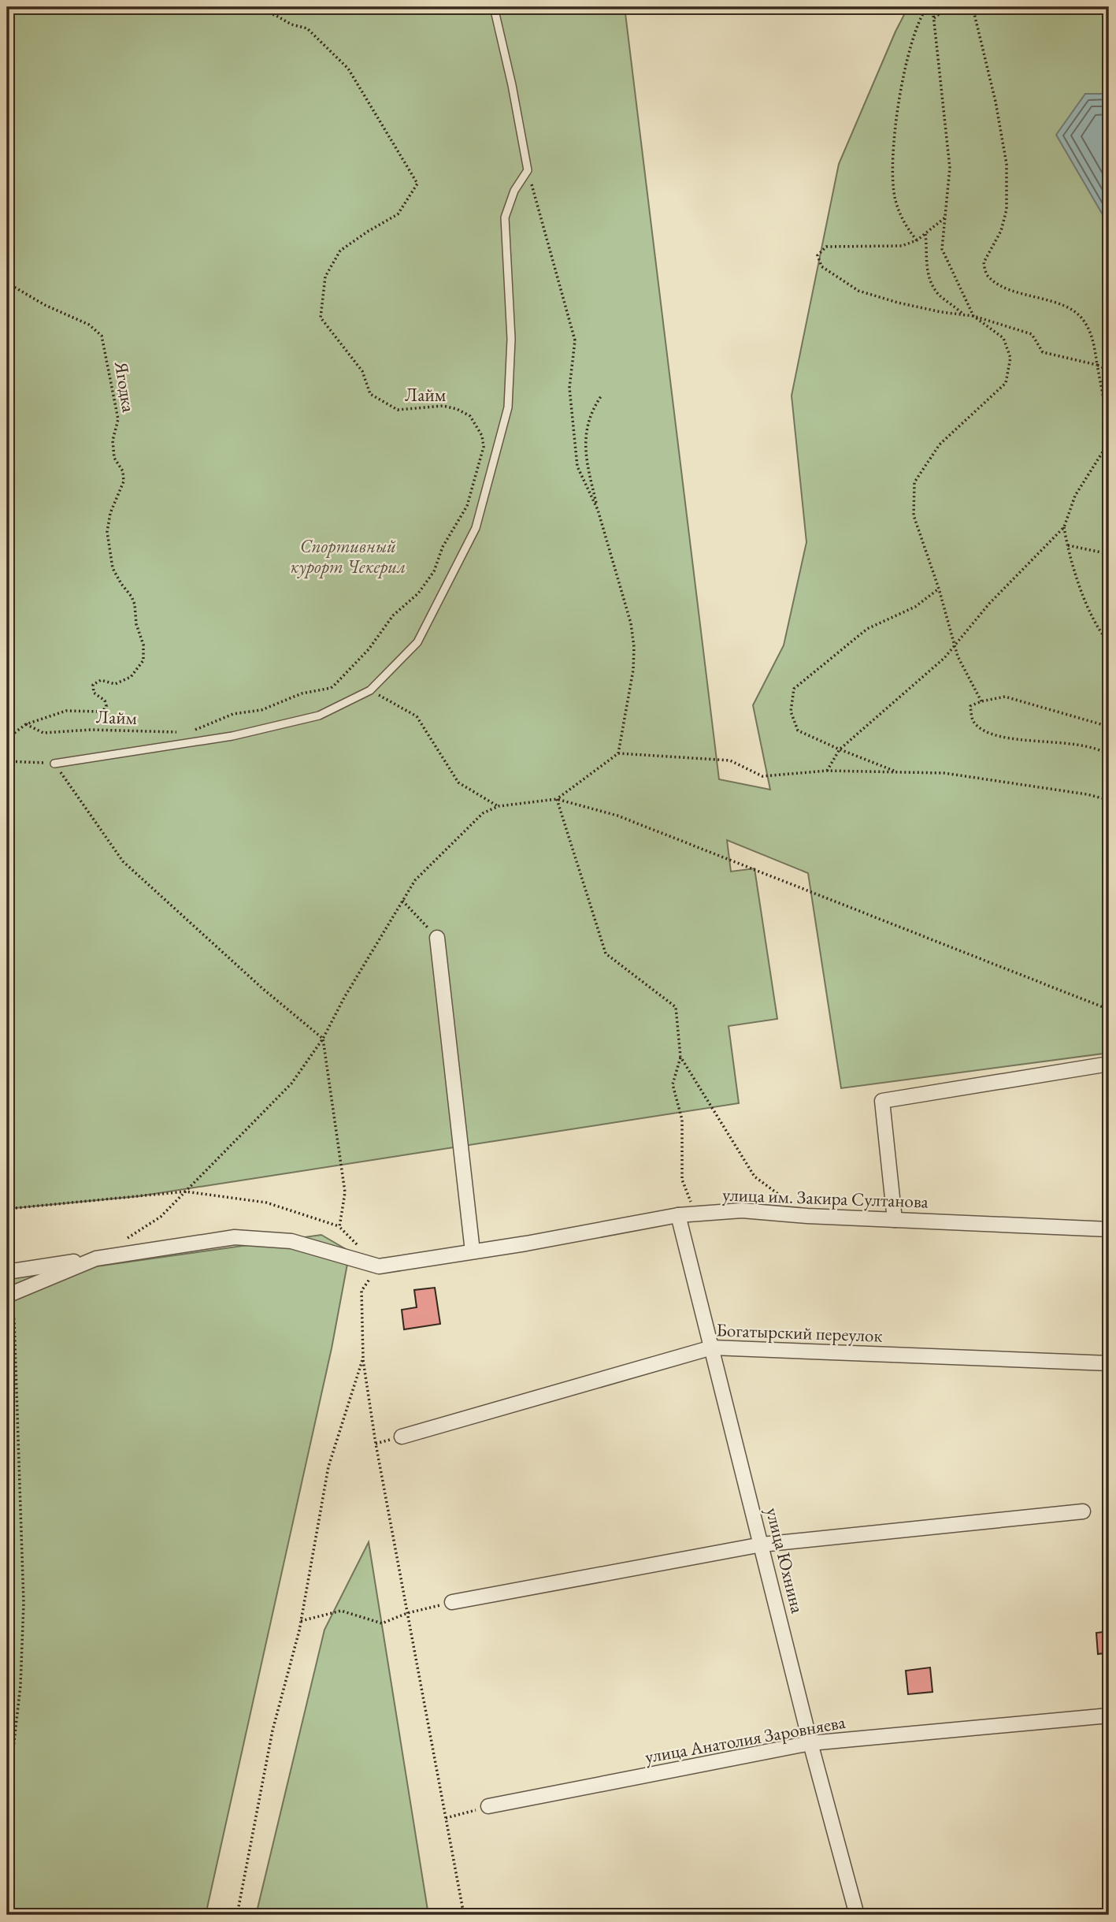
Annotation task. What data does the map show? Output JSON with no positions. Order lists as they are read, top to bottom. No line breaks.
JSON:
{"streets":{"street":["улица им. Закира Султанова","Богатырский переулок","улица Юхнина","улица Анатолия Заровняева"],"path":["Ягодка","Лайм"]},"crossings":[["Ягодка","Лайм"],["улица им. Закира Султанова","улица Юхнина"],["Богатырский переулок","улица Юхнина"],["улица Юхнина","улица Анатолия Заровняева"]],"parks":["Спортивный курорт Чекерил"]}
